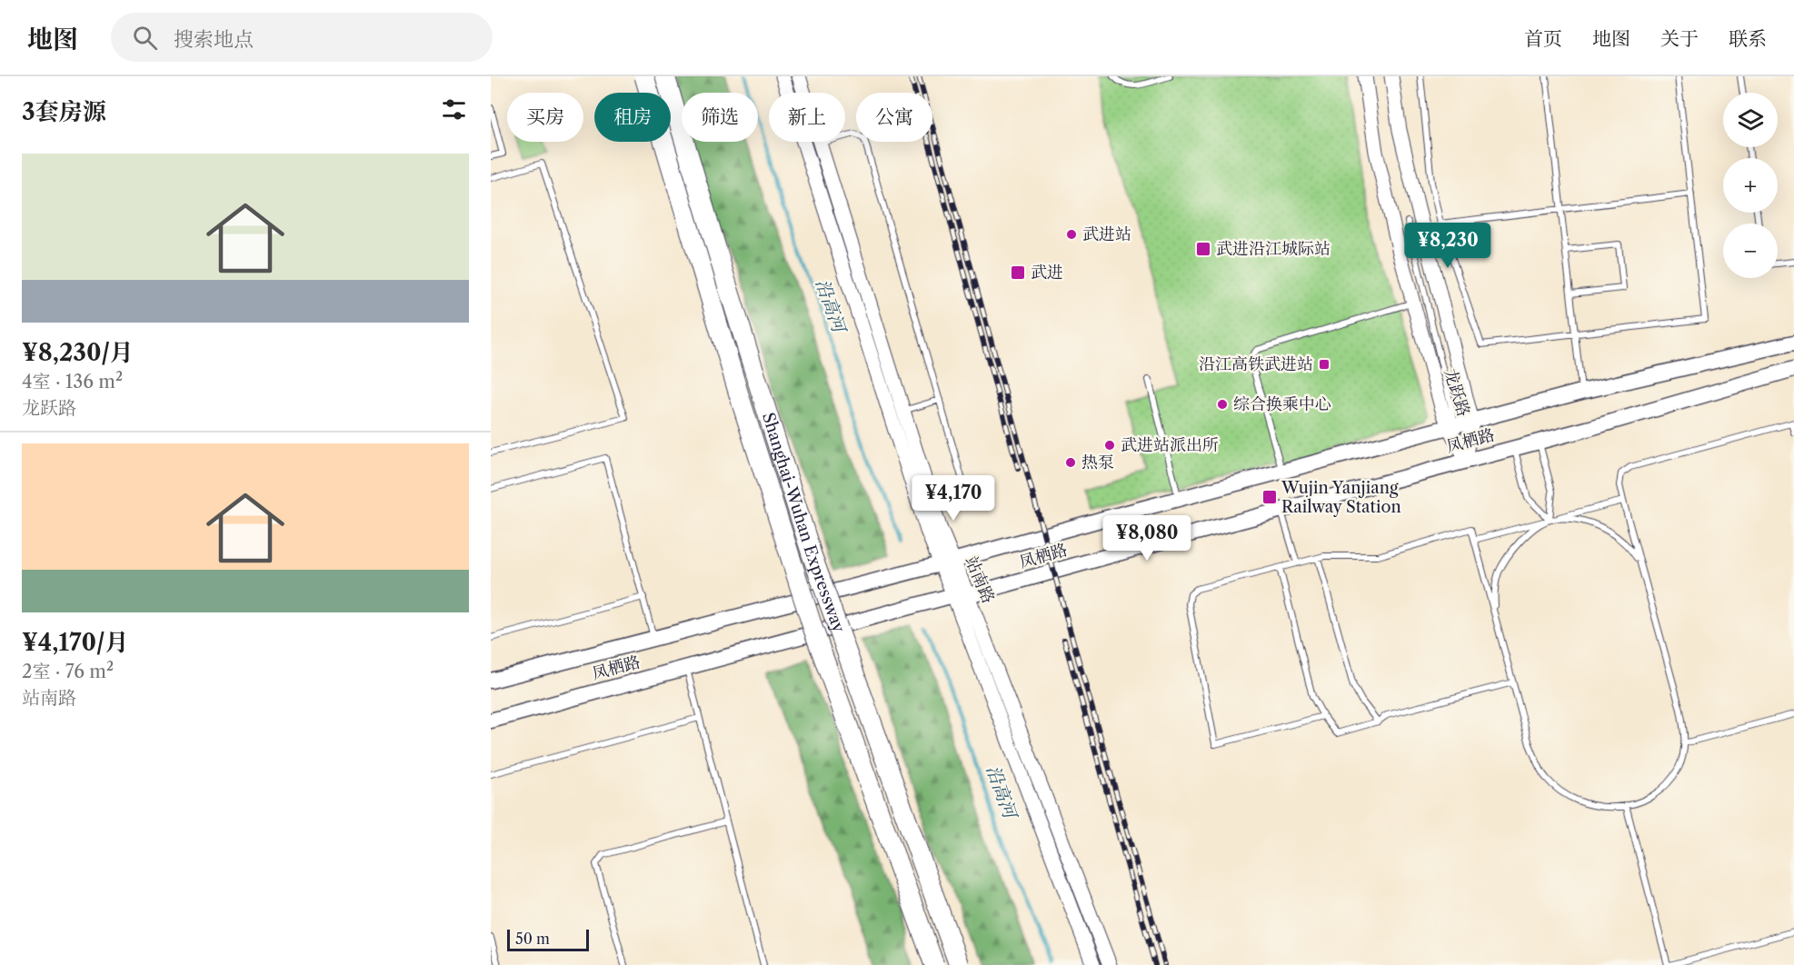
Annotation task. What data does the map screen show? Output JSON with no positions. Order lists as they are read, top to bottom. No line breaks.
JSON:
{"streets":{"highway":["Shanghai-Wuhan Expressway"],"main road":["凤栖路"],"street":["龙跃路","站南路"]},"crossings":[["龙跃路","凤栖路"],["凤栖路","站南路"]],"water":["沿高河"],"places":{"other":["武进站","综合换乘中心","武进站派出所","热泵"],"transit":["武进沿江城际站","武进","沿江高铁武进站","Wujin Yanjiang Railway Station"]},"scale_bar":"50 m","page":{"header":"地图","search":"搜索地点","nav":["首页","地图","关于","联系"],"heading":"3套房源","map_buttons":["+","−"],"chip":["买房","租房","筛选","新上","公寓"],"list":[{"name":"¥8,230/月","note":"4室 · 136 m² · 龙跃路"},{"name":"¥4,170/月","note":"2室 · 76 m² · 站南路"}],"price":["¥8,230","¥4,170","¥8,080"],"scale":"50 m"}}
